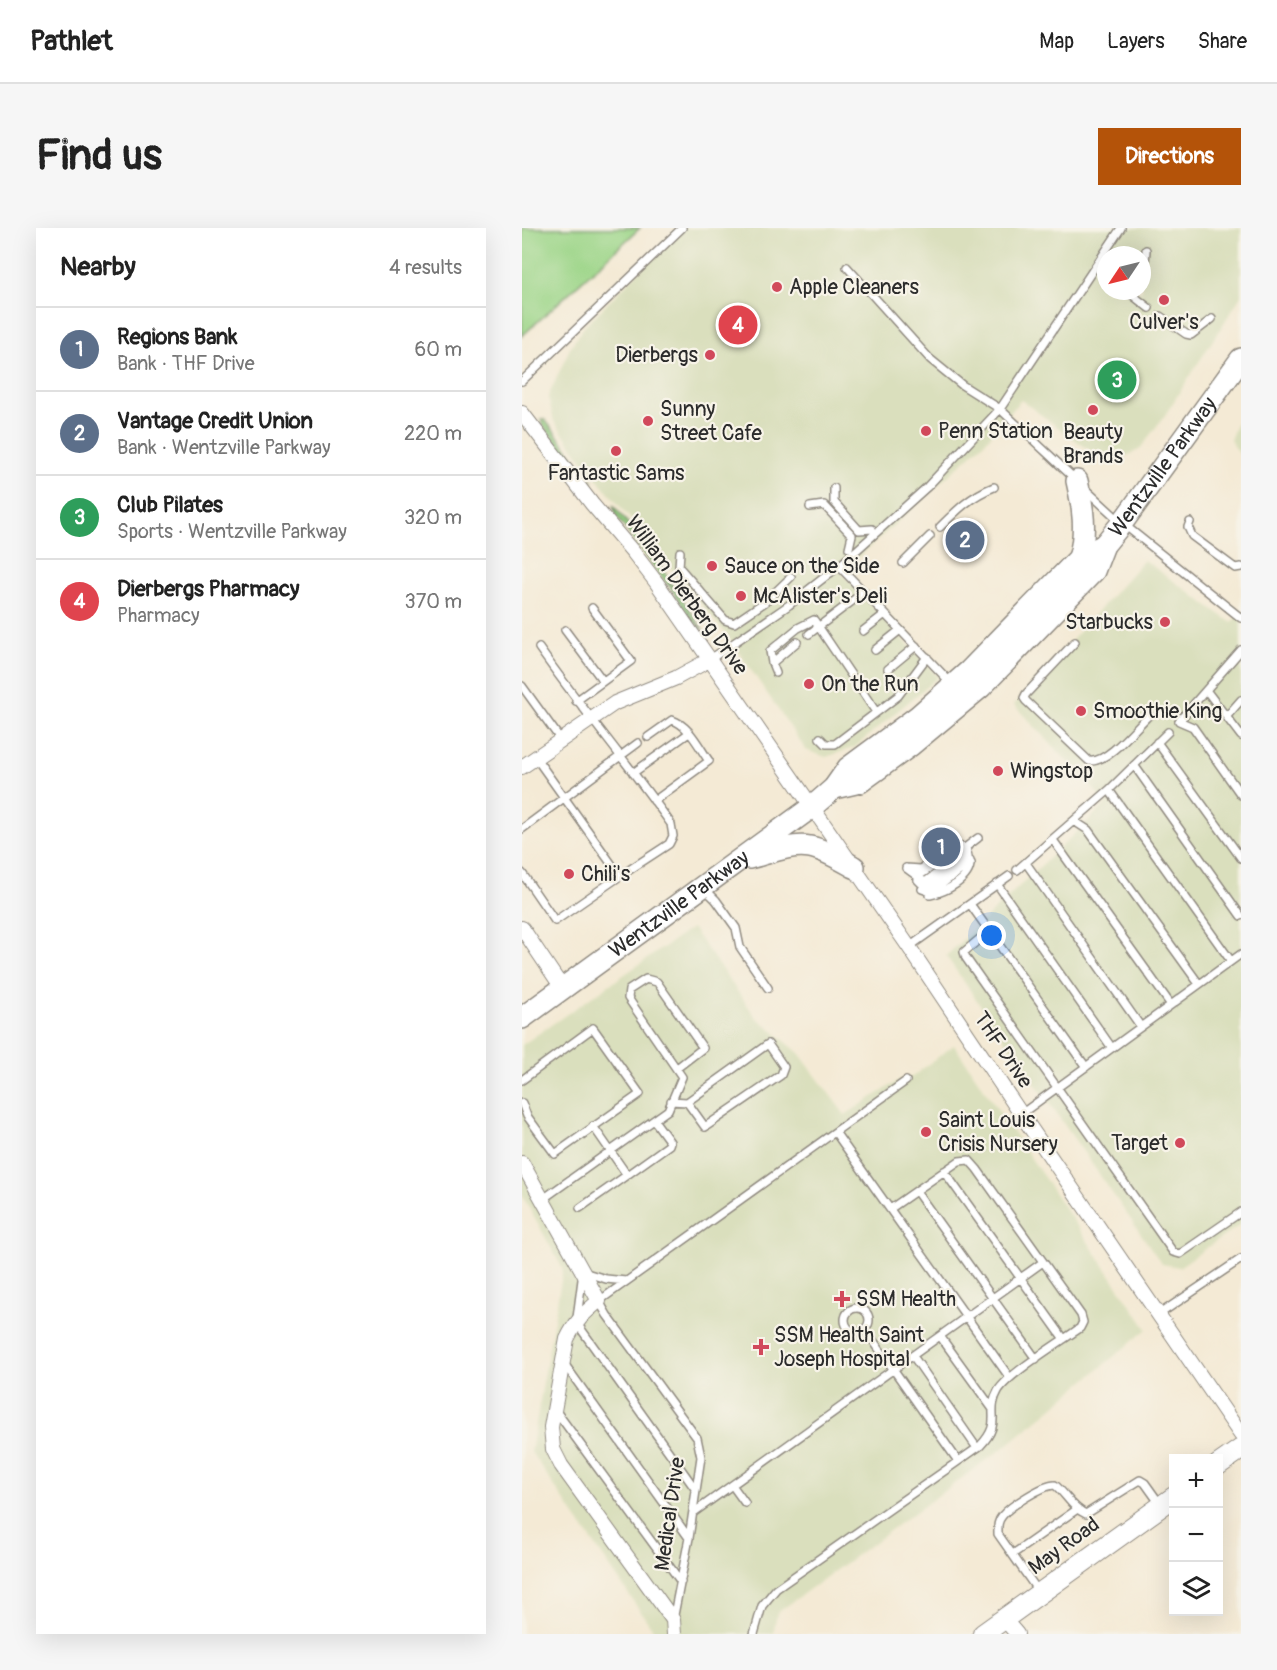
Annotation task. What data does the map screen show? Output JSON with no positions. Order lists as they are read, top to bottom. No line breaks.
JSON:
{"streets":{"main road":["Wentzville Parkway"],"street":["William Dierberg Drive","THF Drive","Medical Drive","May Road"]},"crossings":[["Wentzville Parkway","William Dierberg Drive"],["Wentzville Parkway","THF Drive"],["William Dierberg Drive","THF Drive"]],"places":{"other":["Apple Cleaners","Culver's","Dierbergs","Beauty Brands","Sunny Street Cafe","Penn Station","Fantastic Sams","Sauce on the Side","McAlister's Deli","Starbucks","On the Run","Smoothie King","Wingstop","Chili's","Saint Louis Crisis Nursery","Target"],"health":["SSM Health","SSM Health Saint Joseph Hospital"]},"north":"bottom left","page":{"header":"Pathlet","nav":["Map","Layers","Share"],"buttons":"Directions","title":"Find us","heading":["Nearby","4 results"],"pins":["4","3","2","1"],"list":[{"mark":"1","name":"Regions Bank","note":"Bank · THF Drive","value":"60 m"},{"mark":"2","name":"Vantage Credit Union","note":"Bank · Wentzville Parkway","value":"220 m"},{"mark":"3","name":"Club Pilates","note":"Sports · Wentzville Parkway","value":"320 m"},{"mark":"4","name":"Dierbergs Pharmacy","note":"Pharmacy","value":"370 m"}],"map_buttons":["+","−"]}}
